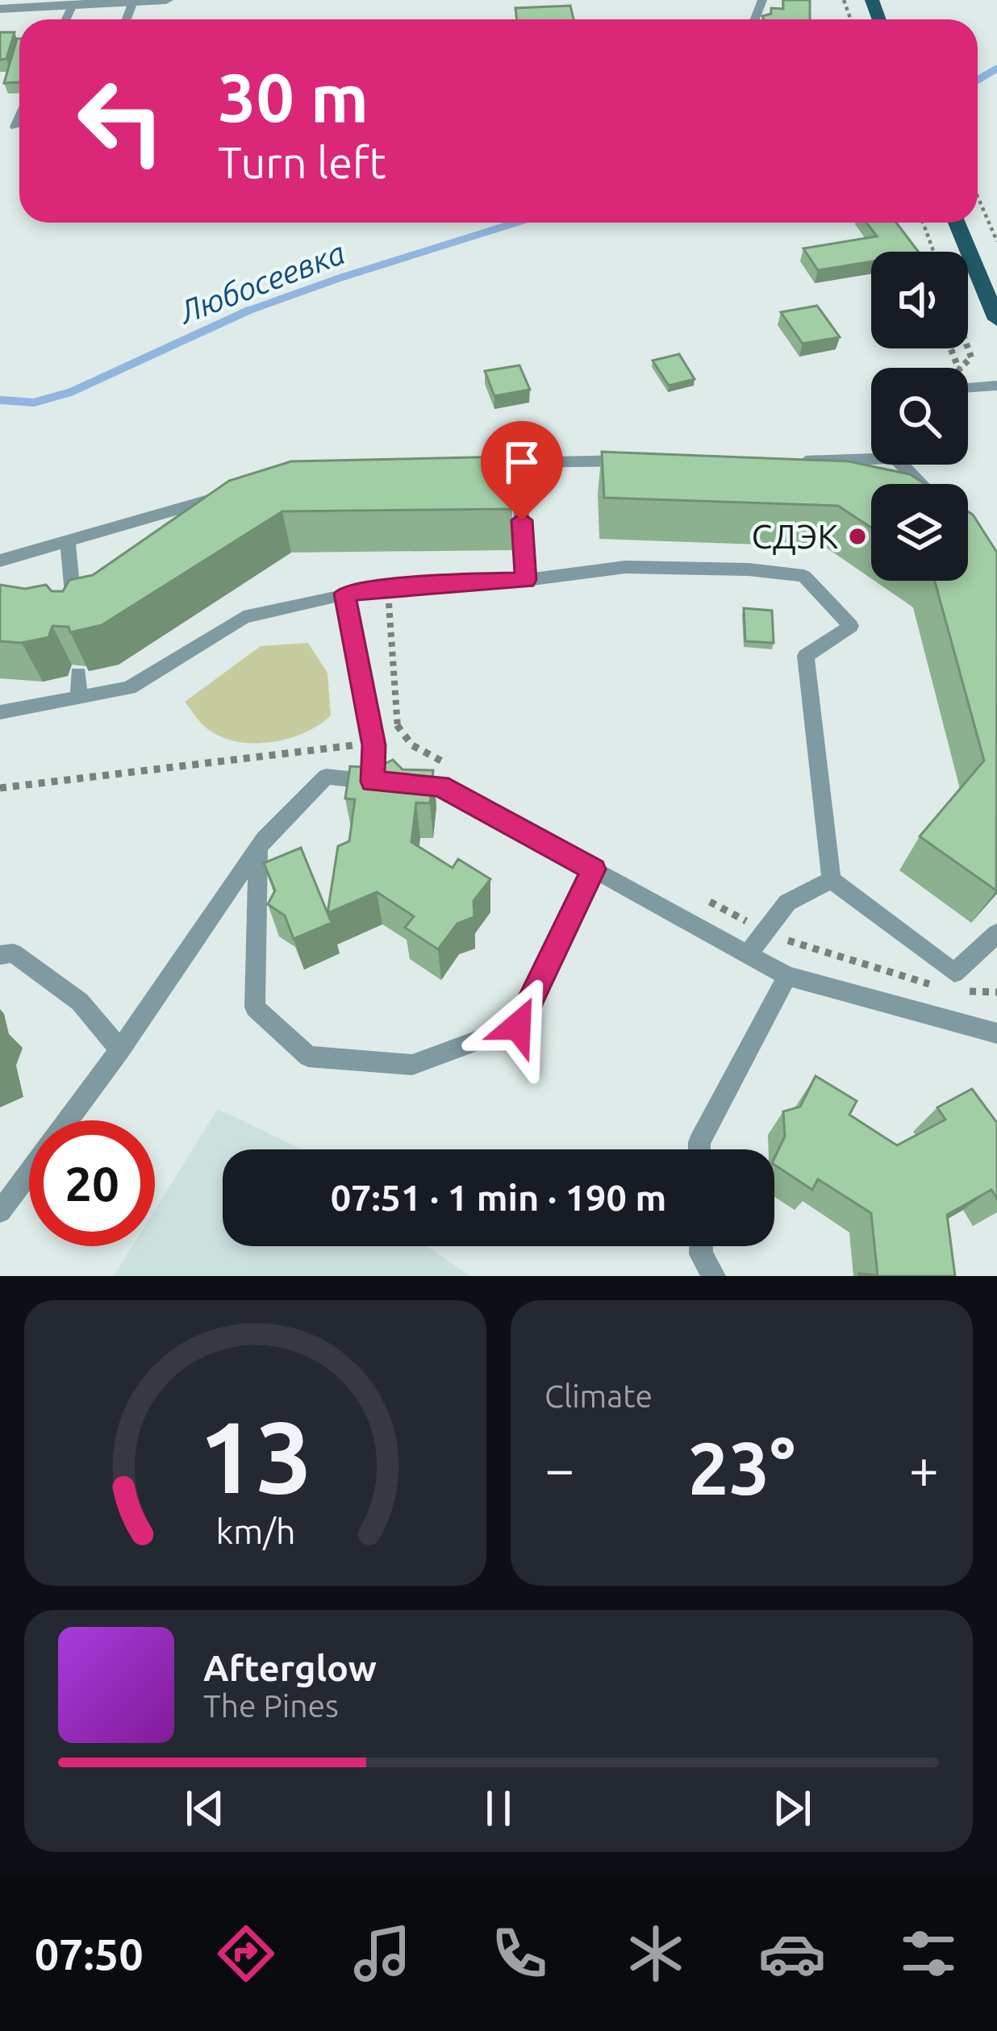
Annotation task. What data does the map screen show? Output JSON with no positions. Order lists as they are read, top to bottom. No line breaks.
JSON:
{"water":["Любосеевка"],"places":["СДЭК"],"page":{"turn":["30 m","Turn left"],"limit":"20","trip":"07:51 · 1 min · 190 m","tile":"Climate","heat":["−","23°","+"],"song":["Afterglow","The Pines"],"tabs":"07:50","gauge":["13","km/h"]}}
